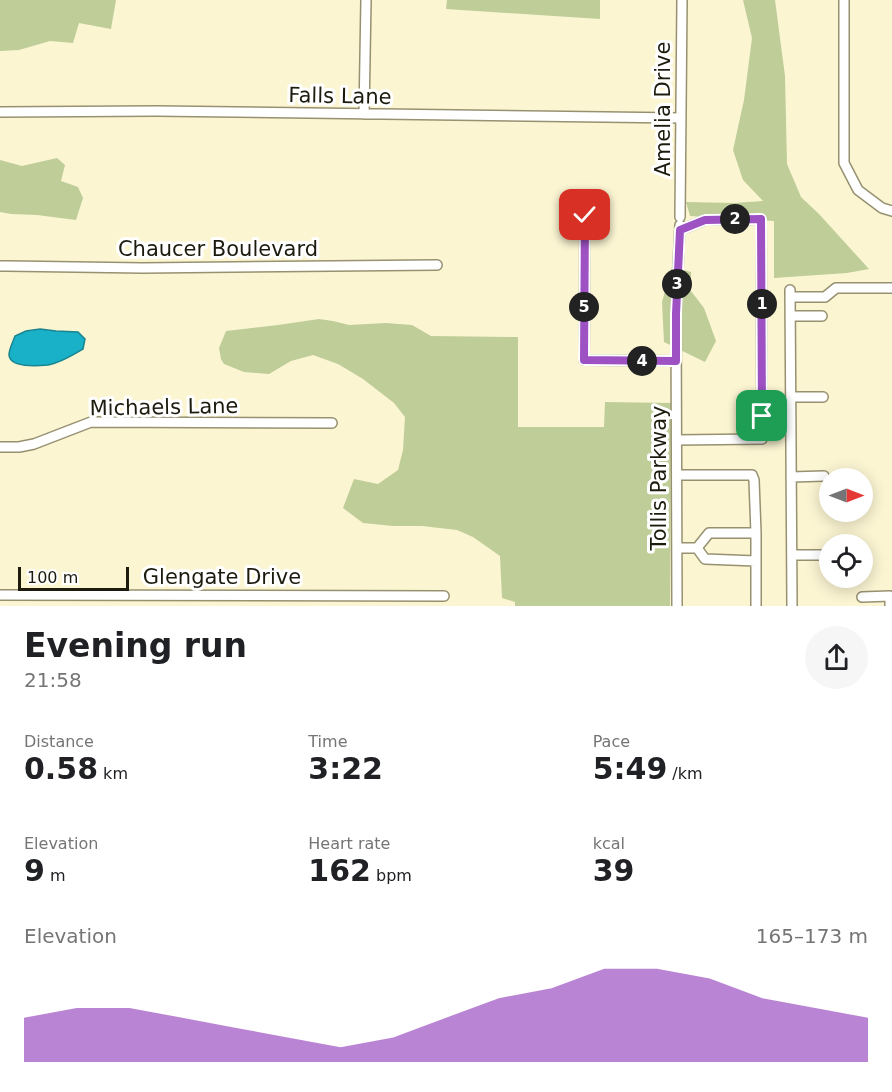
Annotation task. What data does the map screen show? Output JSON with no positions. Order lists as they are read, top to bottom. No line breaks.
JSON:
{"streets":{"street":["Falls Lane","Amelia Drive","Chaucer Boulevard","Michaels Lane","Tollis Parkway","Glengate Drive"]},"crossings":[["Falls Lane","Amelia Drive"],["Amelia Drive","Tollis Parkway"]],"scale_bar":"100 m","north":"right","page":{"pins":["2","3","1","5","4"],"scale":"100 m","heading":["Evening run","21:58"],"stats":[["Distance","0.58 km"],["Time","3:22"],["Pace","5:49 /km"],["Elevation","9 m"],["Heart rate","162 bpm"],["kcal","39"]],"chart":["Elevation","165–173 m"]}}
